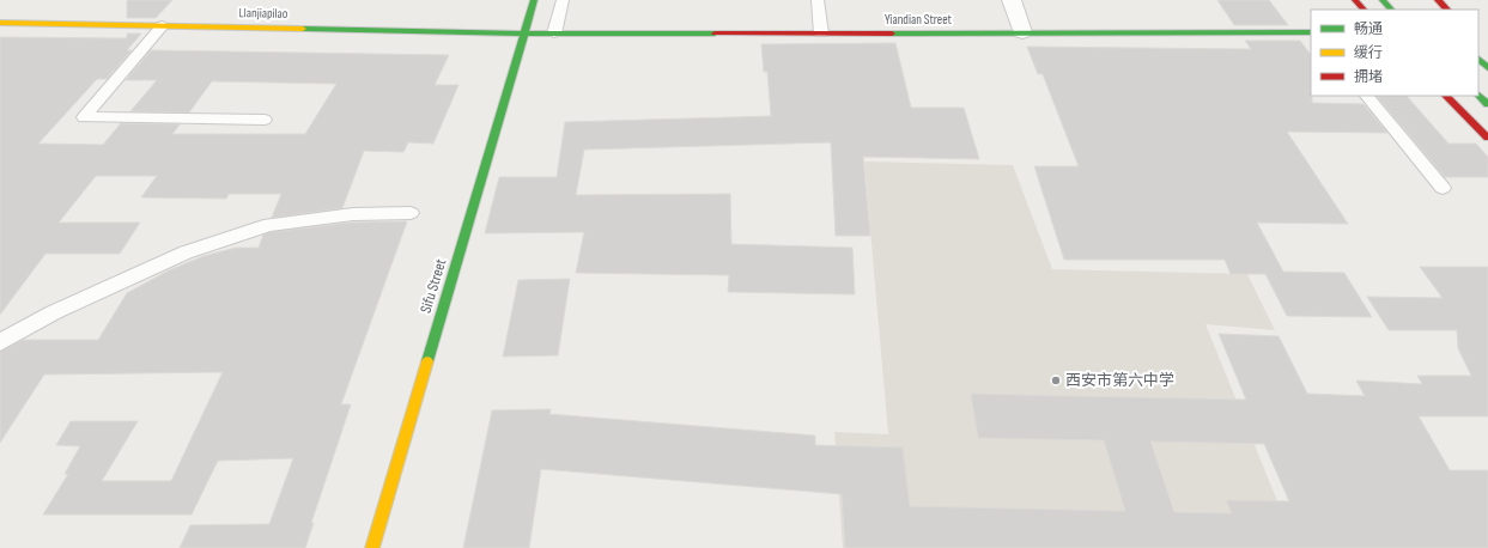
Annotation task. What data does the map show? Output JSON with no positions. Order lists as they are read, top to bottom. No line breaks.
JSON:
{"streets":{"street":["LIanjiapilao","Yiandian Street","Sifu Street"]},"crossings":[["LIanjiapilao","Yiandian Street"],["LIanjiapilao","Sifu Street"],["Yiandian Street","Sifu Street"]],"places":["西安市第六中学"],"legend":["畅通","缓行","拥堵"]}
